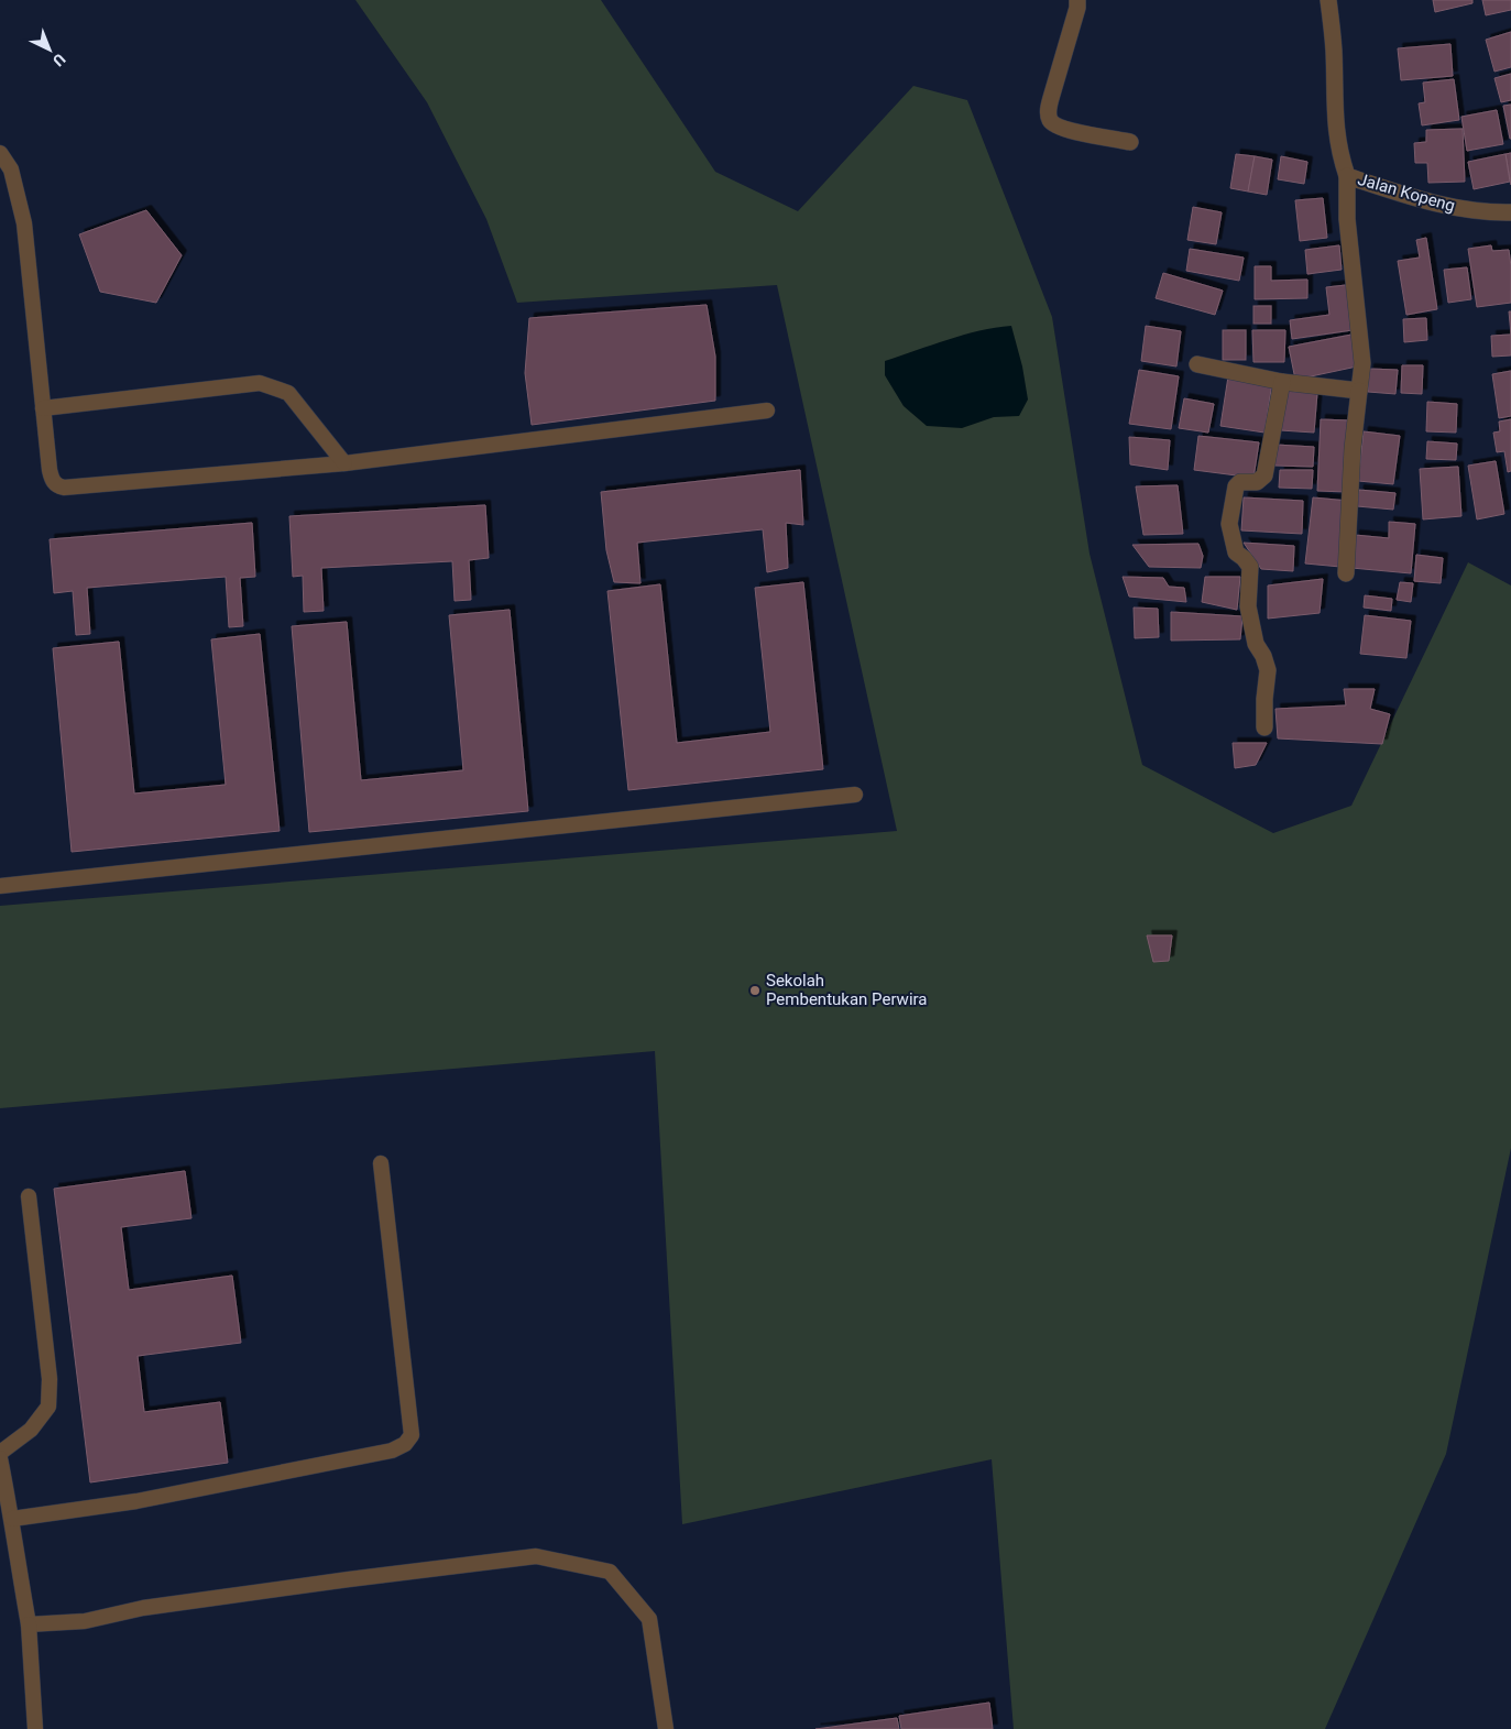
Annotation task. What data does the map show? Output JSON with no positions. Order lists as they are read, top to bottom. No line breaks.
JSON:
{"streets":{"street":["Jalan Kopeng"]},"places":["Sekolah Pembentukan Perwira"],"north":"bottom right"}
